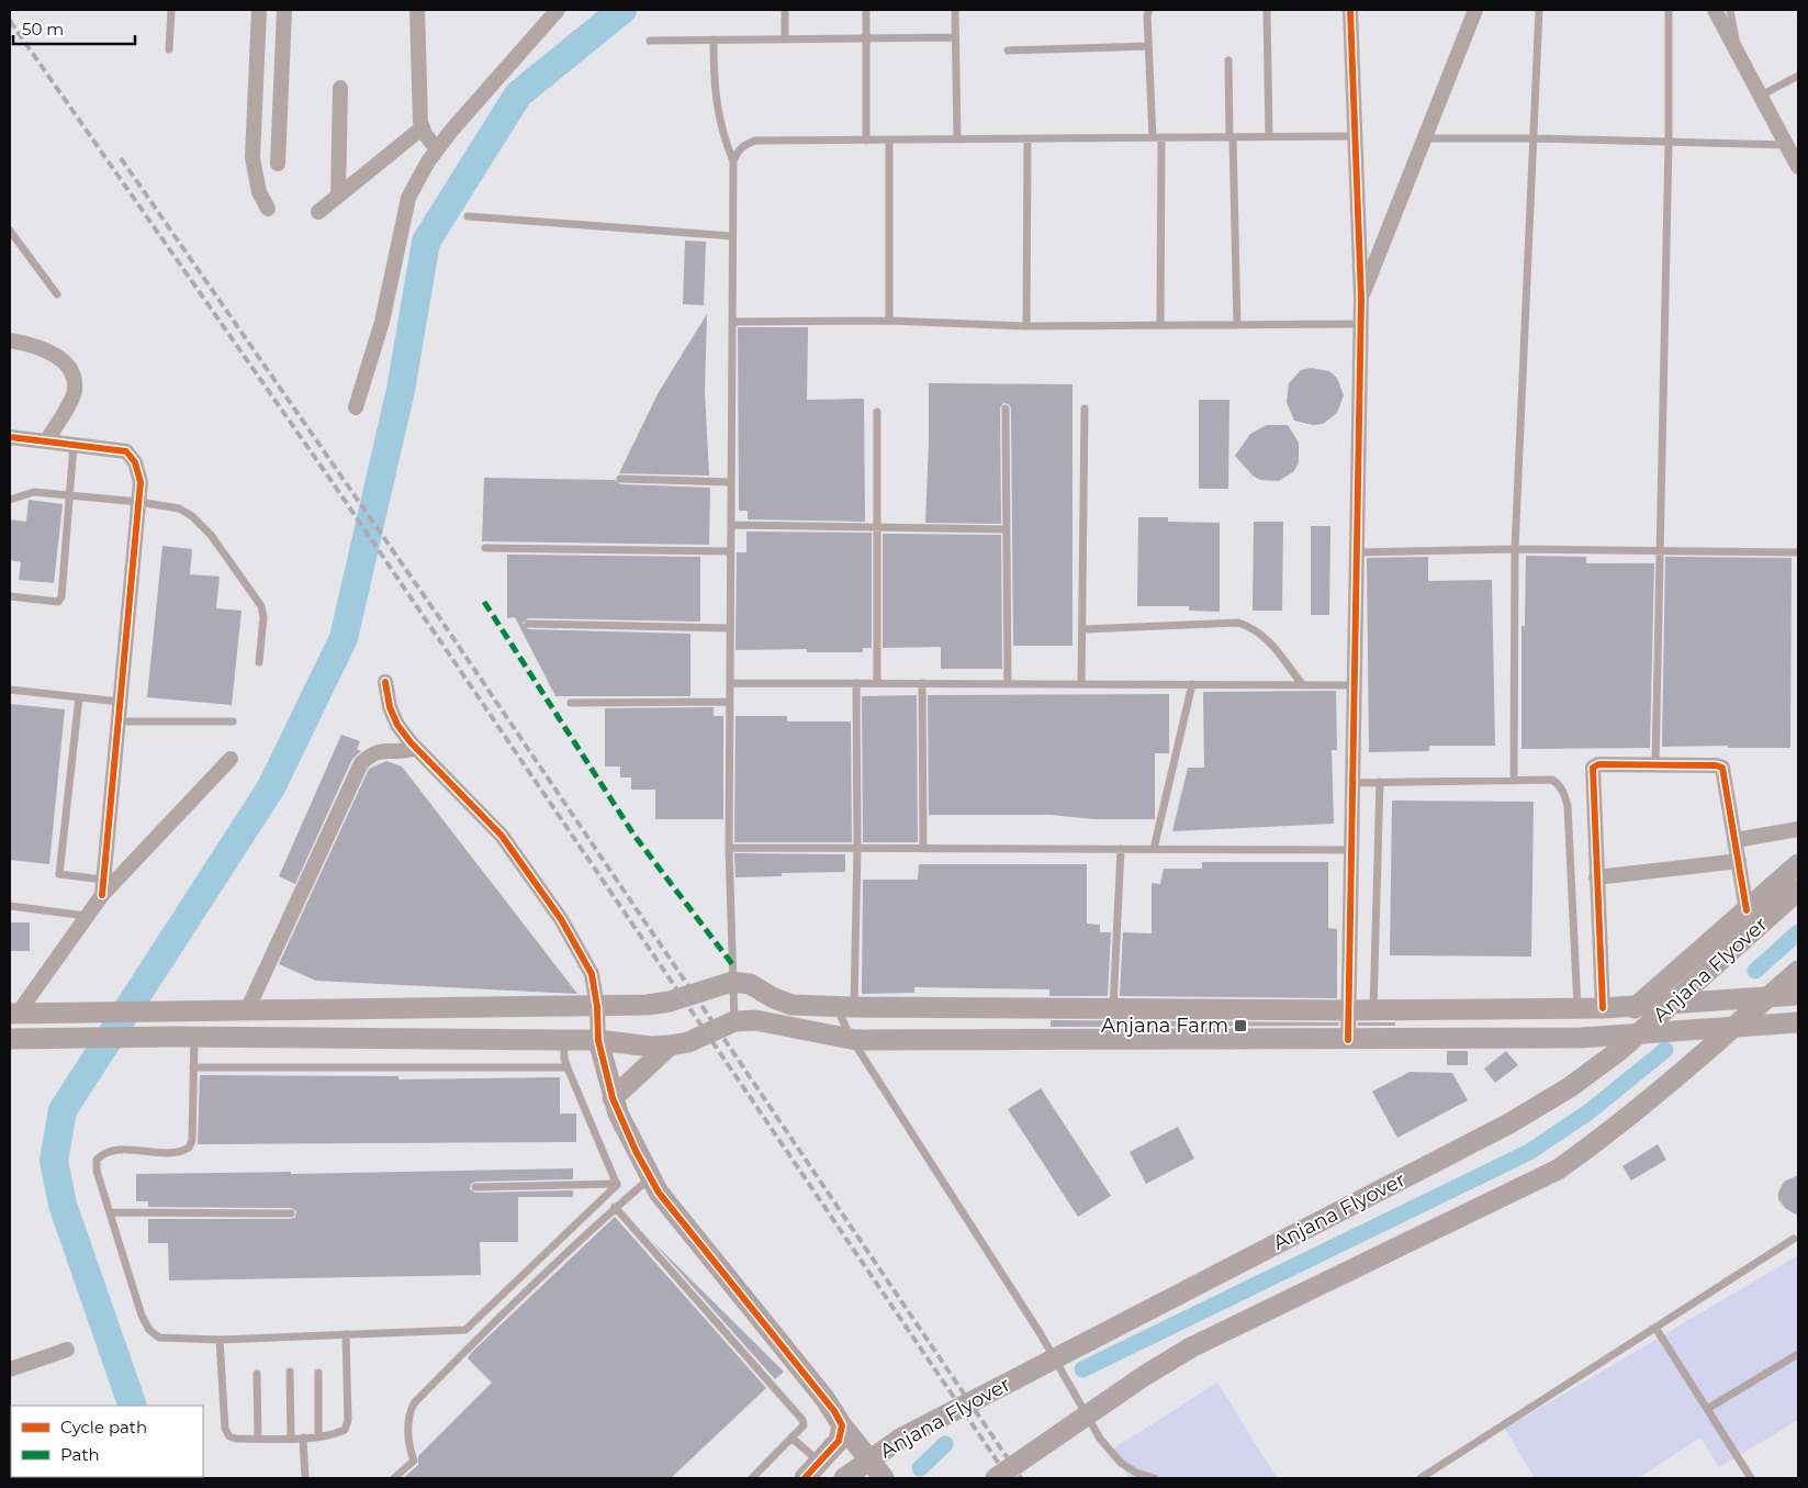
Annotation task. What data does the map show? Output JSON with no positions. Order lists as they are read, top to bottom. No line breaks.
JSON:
{"streets":{"main road":["Anjana Flyover"]},"places":{"transit":["Anjana Farm"]},"legend":["Cycle path","Path"],"scale_bar":"50 m"}
